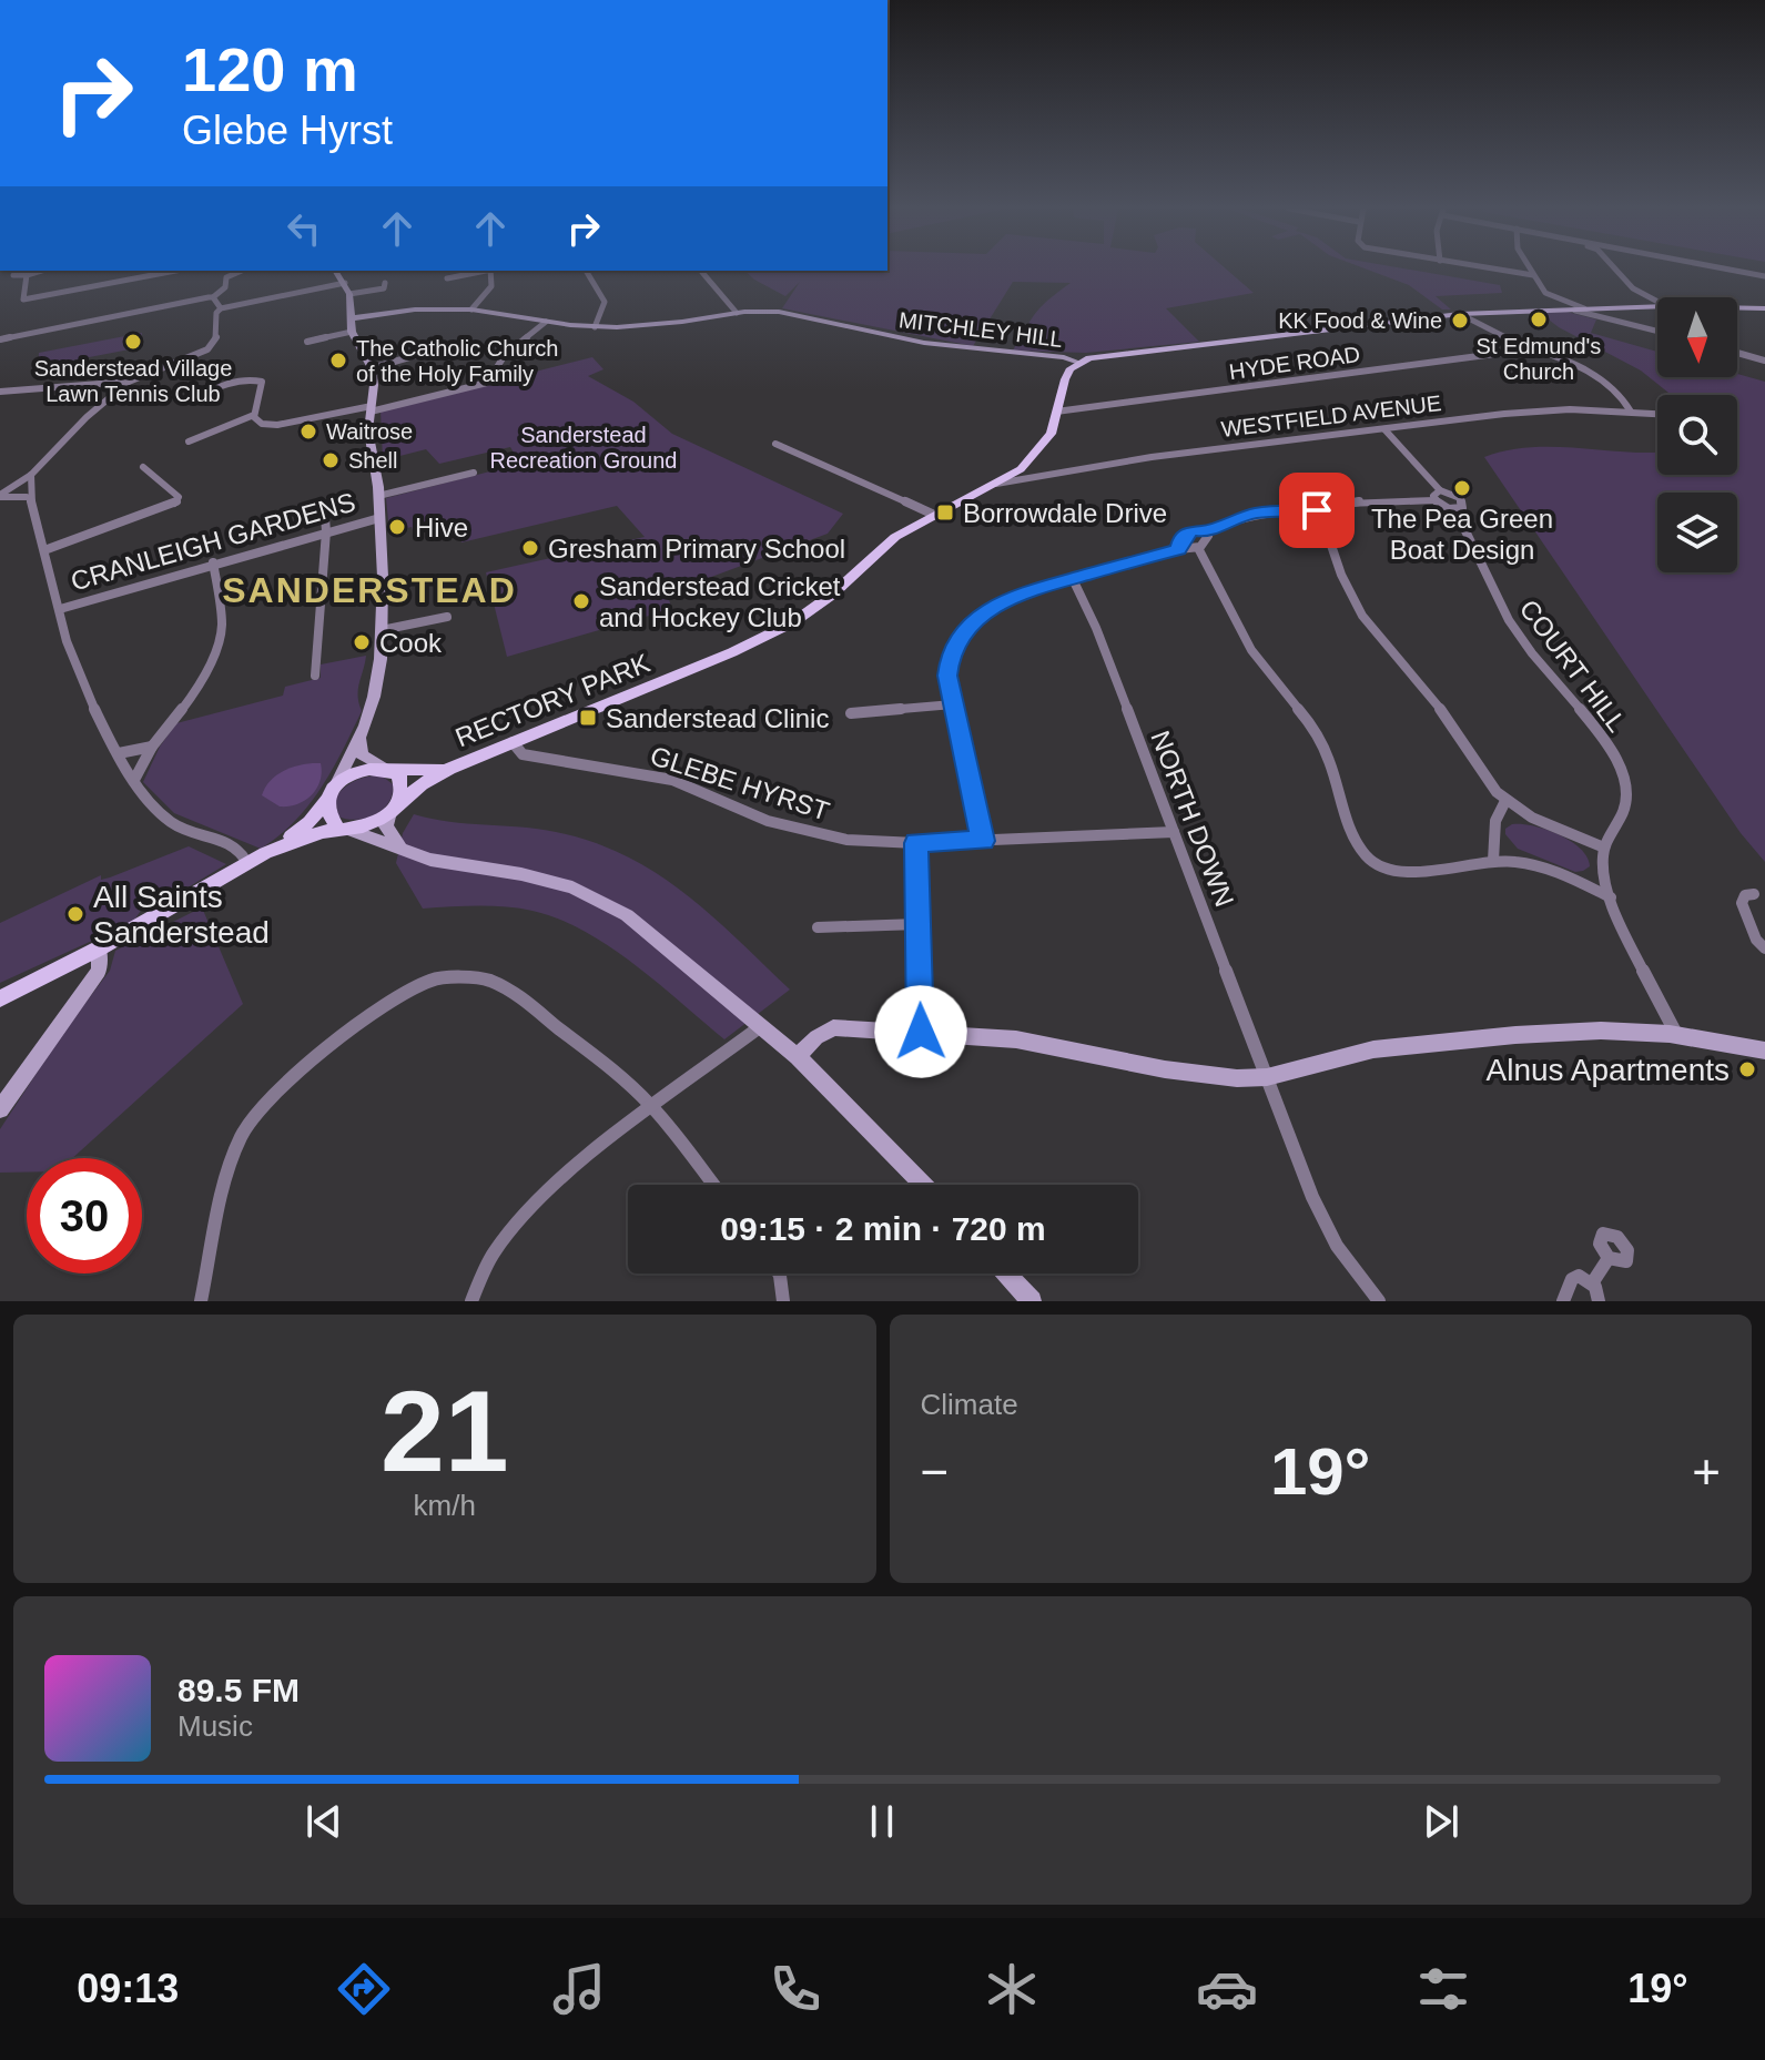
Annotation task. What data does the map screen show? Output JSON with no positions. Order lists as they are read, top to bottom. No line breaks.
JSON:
{"streets":{"main road":["RECTORY PARK"],"street":["MITCHLEY HILL","HYDE ROAD","WESTFIELD AVENUE","CRANLEIGH GARDENS","COURT HILL","GLEBE HYRST","NORTH DOWN"]},"crossings":[["MITCHLEY HILL","RECTORY PARK"],["HYDE ROAD","RECTORY PARK"],["WESTFIELD AVENUE","COURT HILL"],["WESTFIELD AVENUE","RECTORY PARK"],["RECTORY PARK","GLEBE HYRST"],["GLEBE HYRST","NORTH DOWN"]],"districts":["SANDERSTEAD"],"parks":["Sanderstead Recreation Ground"],"places":{"other":["St Edmund's Church","KK Food & Wine","Sanderstead Village Lawn Tennis Club","The Catholic Church of the Holy Family","Waitrose","Shell","The Pea Green Boat Design","Hive","Gresham Primary School","Sanderstead Cricket and Hockey Club","Cook","All Saints Sanderstead","Alnus Apartments"],"transit":["Borrowdale Drive","Sanderstead Clinic"]},"north":"bottom","page":{"turn":["120 m","Glebe Hyrst"],"limit":"30","trip":"09:15 · 2 min · 720 m","tile":[["21","km/h"],"Climate"],"heat":["−","19°","+"],"song":["89.5 FM","Music"],"tabs":["09:13","19°"]}}
